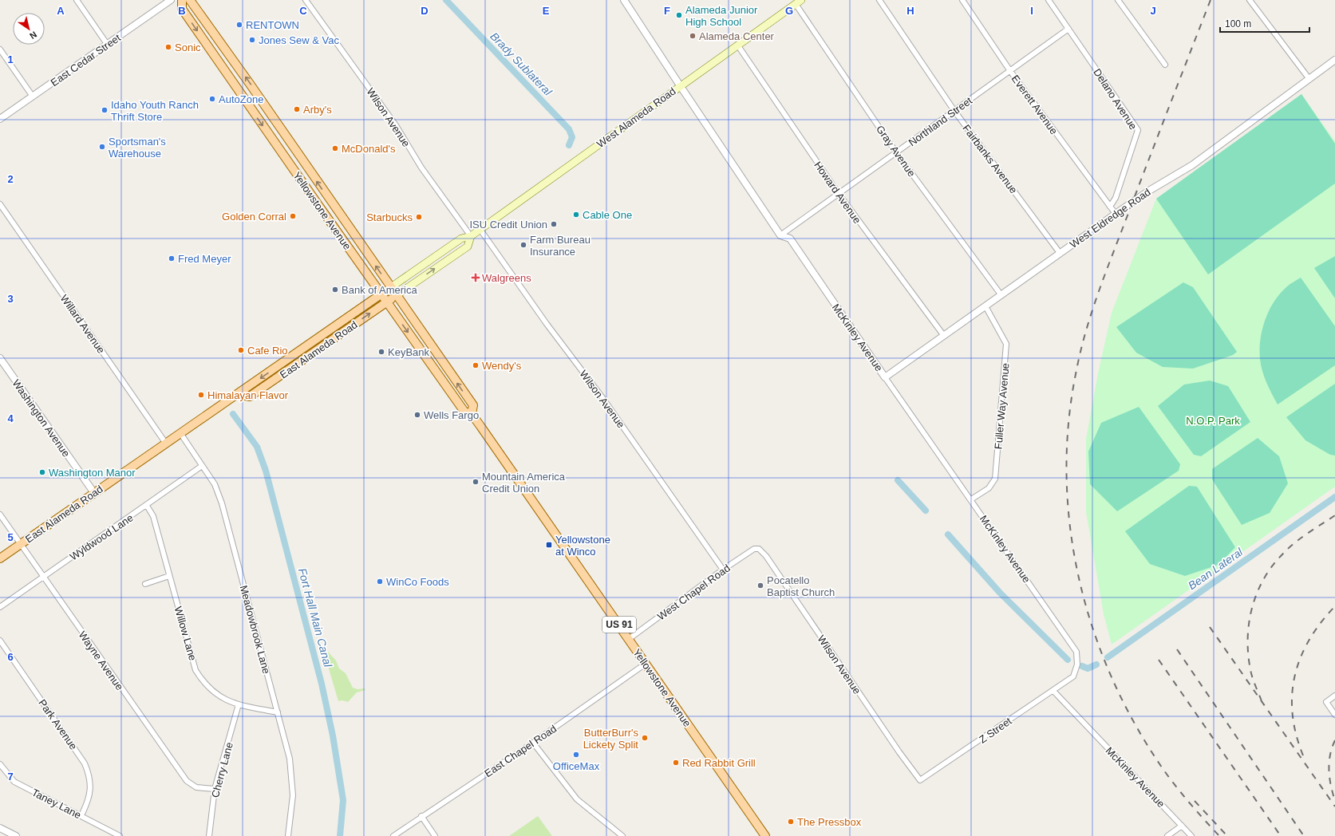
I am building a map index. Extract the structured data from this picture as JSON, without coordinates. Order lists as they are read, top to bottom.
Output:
{
  "streets": {
    "main road": [
      "West Alameda Road",
      "Yellowstone Avenue",
      "East Alameda Road",
      "US 91"
    ],
    "street": [
      "East Cedar Street",
      "Delano Avenue",
      "Everett Avenue",
      "Wilson Avenue",
      "Northland Street",
      "Gray Avenue",
      "Fairbanks Avenue",
      "Howard Avenue",
      "West Eldredge Road",
      "Willard Avenue",
      "McKinley Avenue",
      "Fuller Way Avenue",
      "Washington Avenue",
      "Wyldwood Lane",
      "West Chapel Road",
      "Meadowbrook Lane",
      "Willow Lane",
      "Wayne Avenue",
      "Park Avenue",
      "Z Street",
      "East Chapel Road",
      "Cherry Lane",
      "Taney Lane"
    ]
  },
  "crossings": [
    ["Delano Avenue", "Everett Avenue"],
    ["Delano Avenue", "Northland Street"],
    ["Everett Avenue", "Northland Street"],
    ["Everett Avenue", "West Eldredge Road"],
    ["Wilson Avenue", "West Alameda Road"],
    ["Wilson Avenue", "West Chapel Road"],
    ["Wilson Avenue", "Z Street"],
    ["West Alameda Road", "Gray Avenue"],
    ["West Alameda Road", "Howard Avenue"],
    ["West Alameda Road", "Yellowstone Avenue"],
    ["West Alameda Road", "McKinley Avenue"],
    ["West Alameda Road", "East Alameda Road"],
    ["Northland Street", "Gray Avenue"],
    ["Northland Street", "Fairbanks Avenue"],
    ["Northland Street", "Howard Avenue"],
    ["Northland Street", "McKinley Avenue"],
    ["Gray Avenue", "West Eldredge Road"],
    ["Fairbanks Avenue", "West Eldredge Road"],
    ["Howard Avenue", "West Eldredge Road"],
    ["Yellowstone Avenue", "East Alameda Road"],
    ["Yellowstone Avenue", "West Chapel Road"],
    ["Yellowstone Avenue", "East Chapel Road"],
    ["West Eldredge Road", "McKinley Avenue"],
    ["West Eldredge Road", "Fuller Way Avenue"],
    ["Willard Avenue", "East Alameda Road"],
    ["McKinley Avenue", "Fuller Way Avenue"],
    ["McKinley Avenue", "Z Street"],
    ["East Alameda Road", "Washington Avenue"],
    ["East Alameda Road", "Meadowbrook Lane"],
    ["East Alameda Road", "Wayne Avenue"],
    ["Wyldwood Lane", "Meadowbrook Lane"],
    ["Wyldwood Lane", "Willow Lane"],
    ["Wyldwood Lane", "Wayne Avenue"],
    ["Meadowbrook Lane", "Willow Lane"],
    ["Willow Lane", "Cherry Lane"],
    ["Wayne Avenue", "Cherry Lane"],
    ["Park Avenue", "Taney Lane"]
  ],
  "water": ["Brady Sublateral", "Bean Lateral", "Fort Hall Main Canal"],
  "parks": ["N.O.P. Park"],
  "places": {
    "other": [
      "Alameda Junior High School",
      "RENTOWN",
      "Alameda Center",
      "Jones Sew & Vac",
      "Sonic",
      "AutoZone",
      "Arby's",
      "Idaho Youth Ranch Thrift Store",
      "Sportsman's Warehouse",
      "McDonald's",
      "Cable One",
      "Golden Corral",
      "Starbucks",
      "ISU Credit Union",
      "Farm Bureau Insurance",
      "Fred Meyer",
      "Bank of America",
      "Cafe Rio",
      "KeyBank",
      "Wendy's",
      "Himalayan Flavor",
      "Wells Fargo",
      "Washington Manor",
      "Mountain America Credit Union",
      "WinCo Foods",
      "Pocatello Baptist Church",
      "ButterBurr's Lickety Split",
      "OfficeMax",
      "Red Rabbit Grill",
      "The Pressbox"
    ],
    "health": ["Walgreens"],
    "transit": ["Yellowstone at Winco"]
  },
  "scale_bar": "100 m",
  "north": "bottom right",
  "grid": {
    "columns": [
      "A",
      "B",
      "C",
      "D",
      "E",
      "F",
      "G",
      "H",
      "I",
      "J"
    ],
    "rows": [
      "1",
      "2",
      "3",
      "4",
      "5",
      "6",
      "7"
    ]
  }
}
